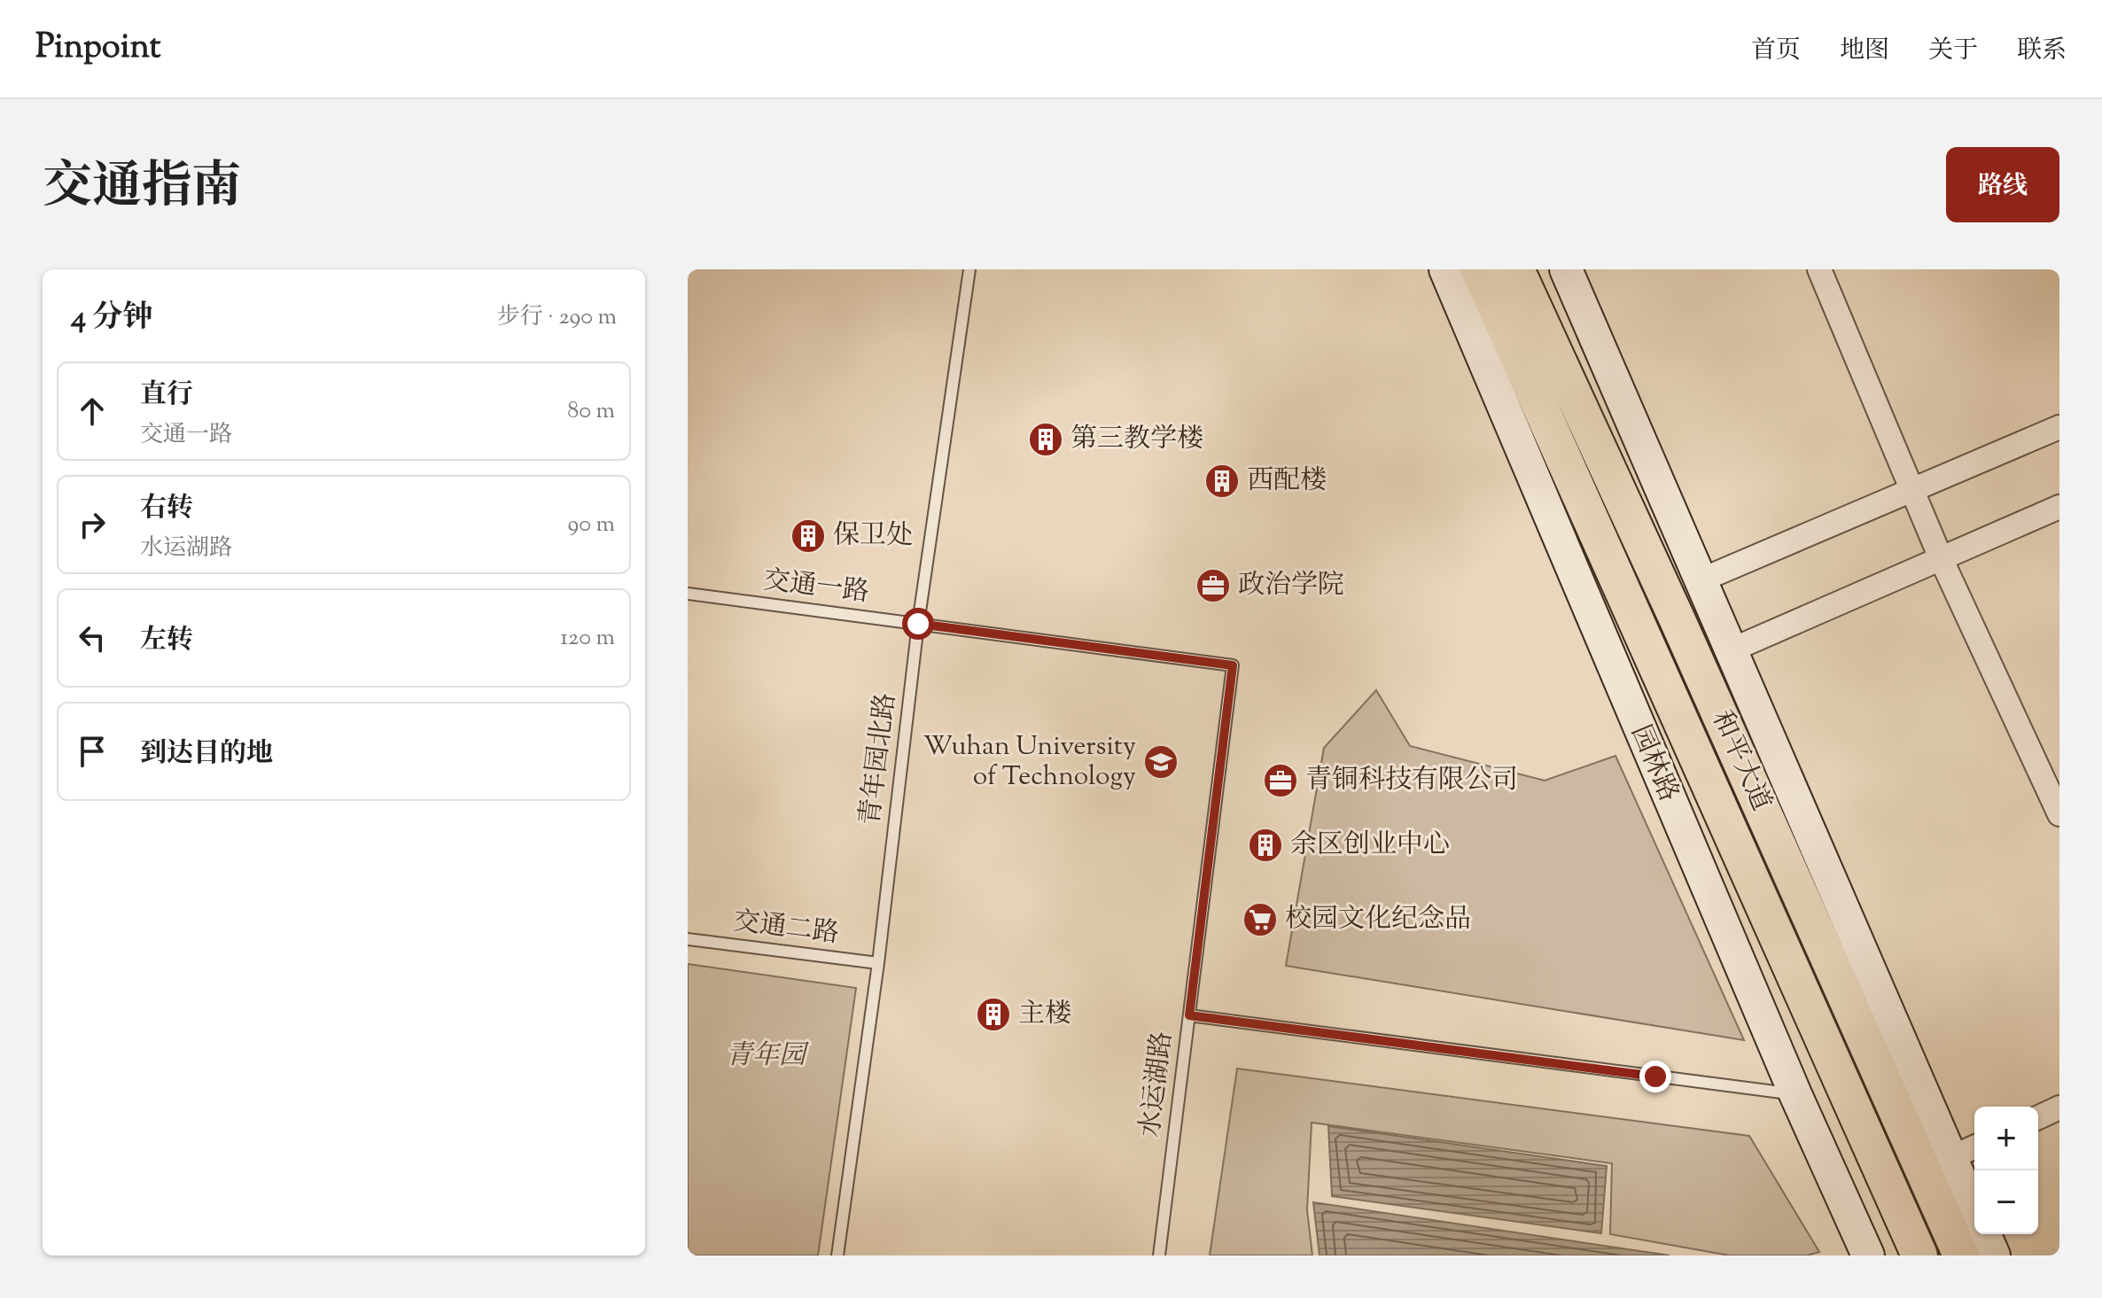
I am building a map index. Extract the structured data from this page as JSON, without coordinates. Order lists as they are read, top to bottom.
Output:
{
  "streets": {
    "main road": ["和平大道", "园林路"],
    "lane": [
      "交通一路",
      "青年园北路",
      "交通二路",
      "水运湖路"
    ]
  },
  "crossings": [
    ["交通一路", "青年园北路"],
    ["交通一路", "水运湖路"],
    ["青年园北路", "交通二路"]
  ],
  "parks": ["青年园"],
  "places": {
    "building": [
      "第三教学楼",
      "西配楼",
      "保卫处",
      "余区创业中心",
      "主楼"
    ],
    "office": ["政治学院", "青铜科技有限公司"],
    "school or university": ["Wuhan University of Technology"],
    "supermarket": ["校园文化纪念品"]
  },
  "page": {
    "header": "Pinpoint",
    "nav": [
      "首页",
      "地图",
      "关于",
      "联系"
    ],
    "title": "交通指南",
    "buttons": "路线",
    "heading": ["4 分钟", "步行 · 290 m"],
    "list": [
      ["直行", "交通一路", "80 m"],
      ["右转", "水运湖路", "90 m"],
      ["左转", "120 m"],
      "到达目的地"
    ],
    "map_buttons": ["+", "−"]
  }
}
